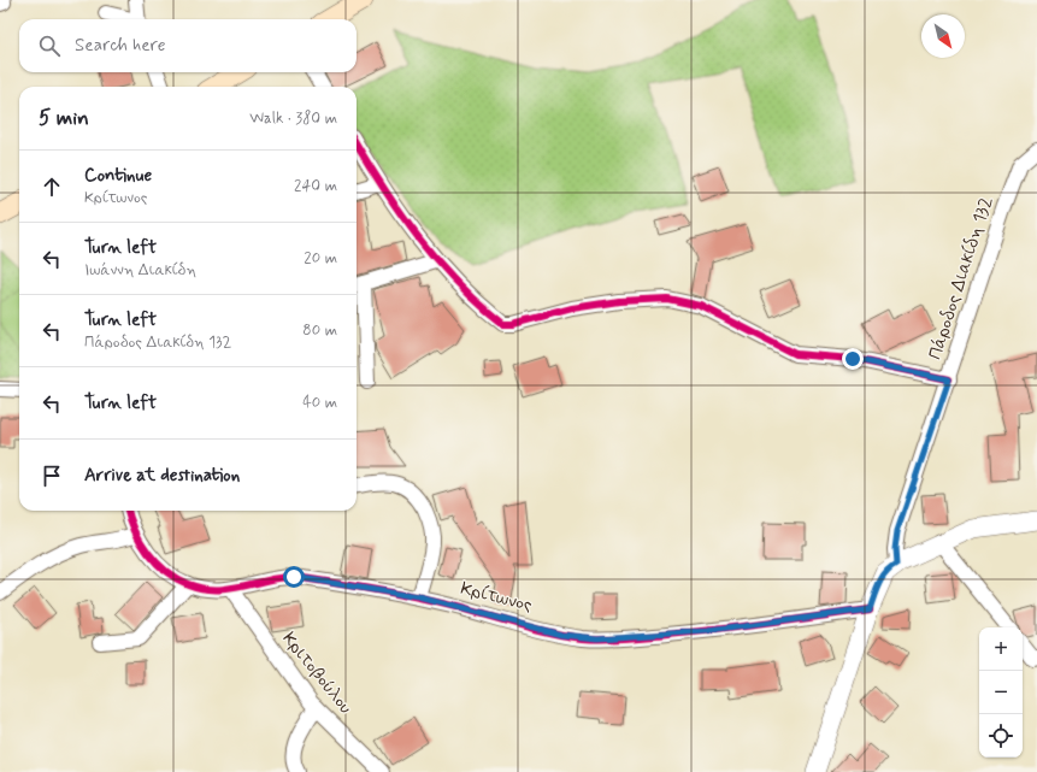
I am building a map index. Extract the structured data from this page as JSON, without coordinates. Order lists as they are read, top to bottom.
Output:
{
  "streets": {
    "street": ["Πάροδος Διακίδη 132", "Κρίτωνος", "Κριτοβούλου"]
  },
  "crossings": [
    ["Κρίτωνος", "Κριτοβούλου"]
  ],
  "north": "bottom right",
  "page": {
    "search": "Search here",
    "heading": ["5 min", "Walk · 380 m"],
    "list": [
      ["Continue", "Κρίτωνος", "240 m"],
      ["Turn left", "Ιωάννη Διακίδη", "20 m"],
      ["Turn left", "Πάροδος Διακίδη 132", "80 m"],
      ["Turn left", "40 m"],
      "Arrive at destination"
    ],
    "map_buttons": ["+", "−"]
  }
}
